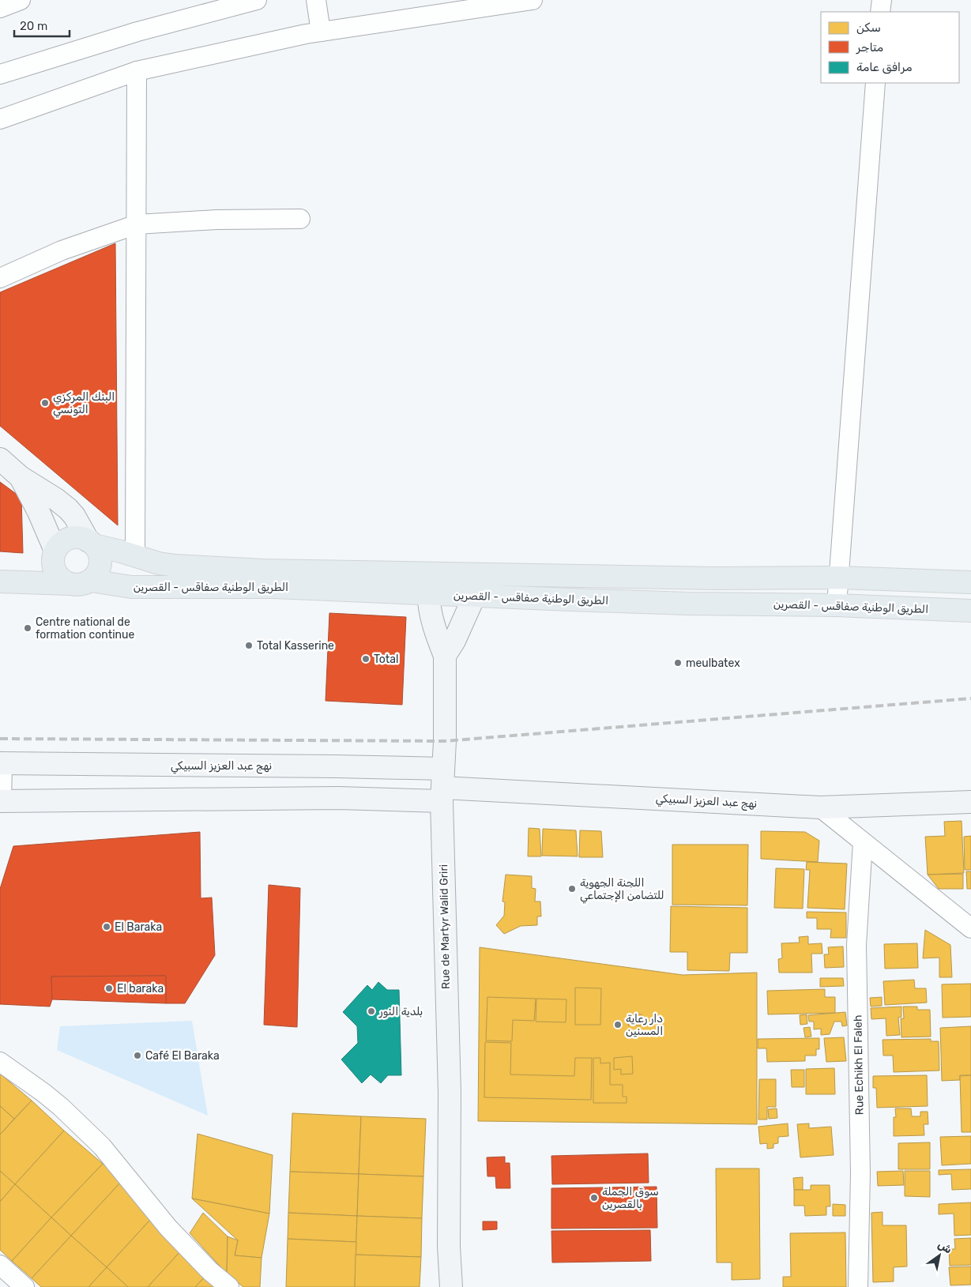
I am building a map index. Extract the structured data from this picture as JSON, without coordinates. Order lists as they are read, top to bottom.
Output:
{
  "streets": {
    "main road": ["الطريق الوطنية صفاقس - القصرين"],
    "street": ["نهج عبد العزيز السبيكي", "Rue de Martyr Walid Griri", "Rue Echikh El Faleh"]
  },
  "crossings": [
    ["نهج عبد العزيز السبيكي", "Rue de Martyr Walid Griri"]
  ],
  "places": [
    "البنك المركزي التونسي",
    "Centre national de formation continue",
    "Total Kasserine",
    "Total",
    "meulbatex",
    "اللجنة الجهوية للتضامن الإجتماعي",
    "El Baraka",
    "El baraka",
    "بلدية النور",
    "دار رعاية المسنين",
    "Café El Baraka",
    "سوق الجملة بالقصرين"
  ],
  "legend": ["سكن", "متاجر", "مرافق عامة"],
  "scale_bar": "20 m",
  "north": "top right"
}
